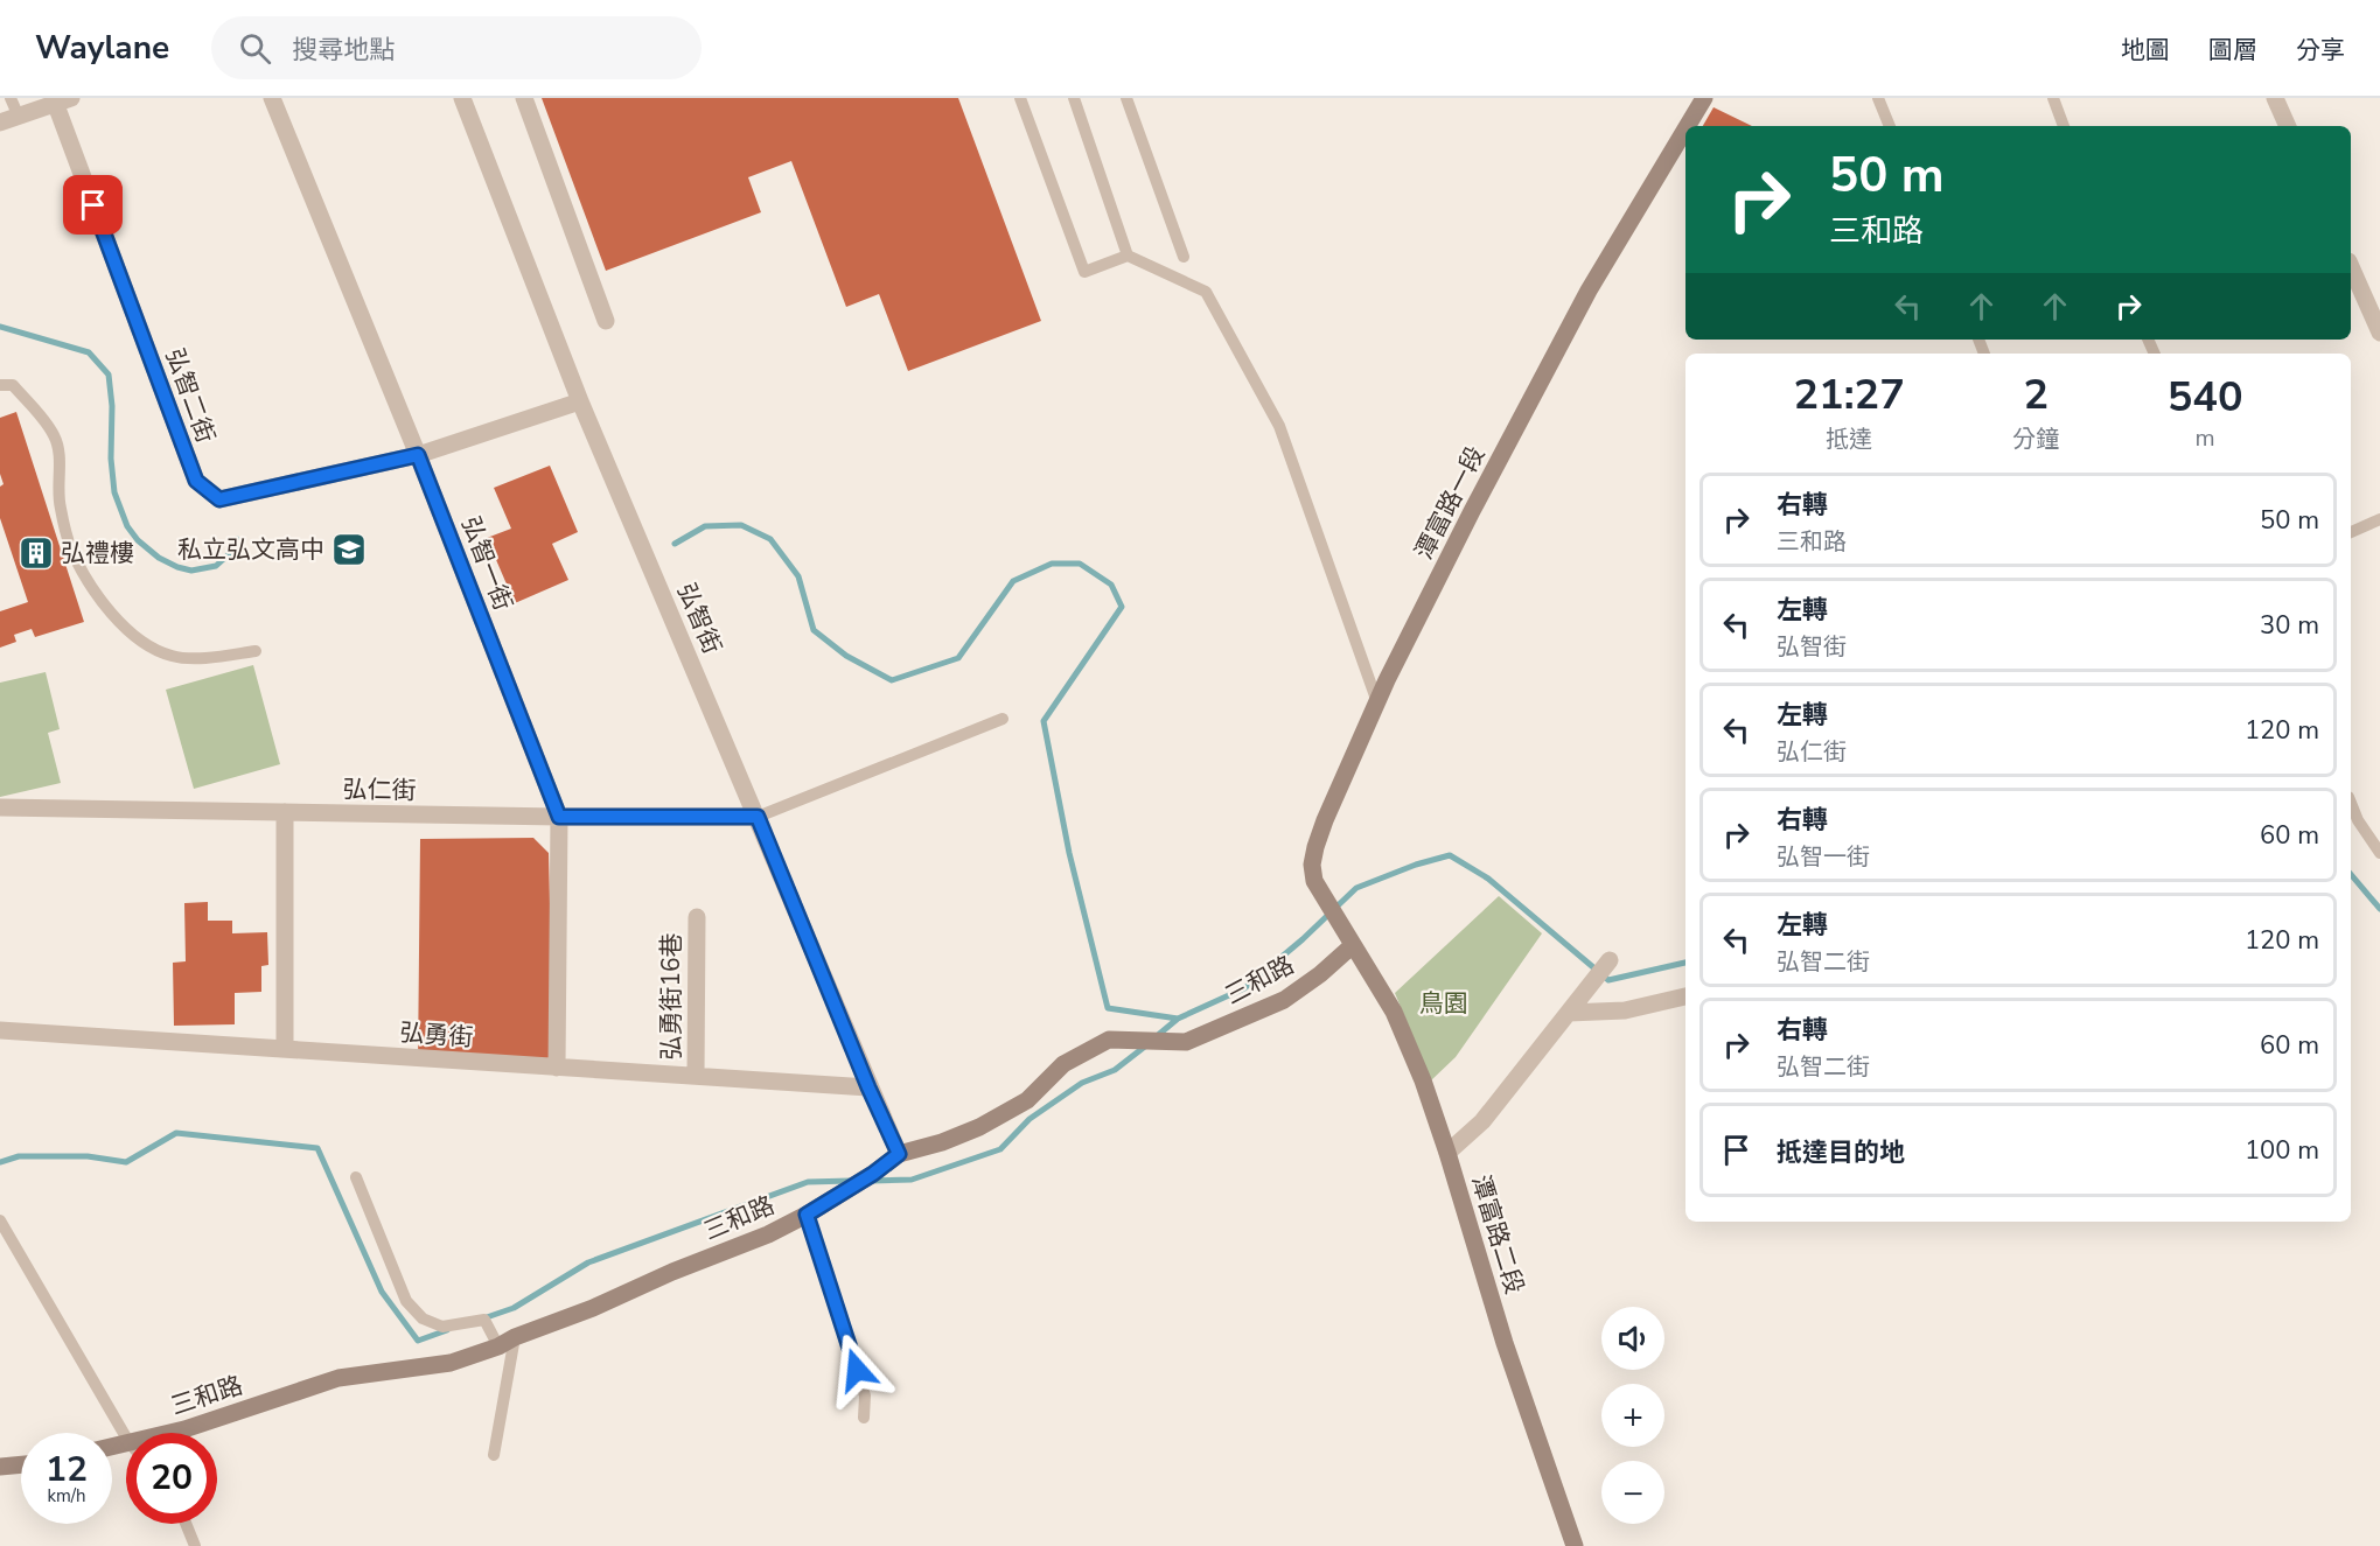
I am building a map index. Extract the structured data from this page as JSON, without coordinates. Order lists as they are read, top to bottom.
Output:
{
  "streets": {
    "street": [
      "弘智二街",
      "潭富路一段",
      "弘智一街",
      "弘智街",
      "弘仁街",
      "三和路",
      "弘勇街16巷",
      "弘勇街",
      "潭富路二段"
    ]
  },
  "crossings": [
    ["弘智二街", "弘智一街"],
    ["弘智二街", "弘智街"],
    ["潭富路一段", "三和路"],
    ["潭富路一段", "潭富路二段"],
    ["弘智一街", "弘仁街"],
    ["弘智一街", "弘勇街"],
    ["弘智街", "弘仁街"],
    ["弘智街", "三和路"],
    ["弘智街", "弘勇街"],
    ["三和路", "潭富路二段"],
    ["弘勇街16巷", "弘勇街"]
  ],
  "parks": ["鳥園"],
  "places": {
    "school or university": ["私立弘文高中"],
    "building": ["弘禮樓"]
  },
  "page": {
    "header": "Waylane",
    "search": "搜尋地點",
    "nav": ["地圖", "圖層", "分享"],
    "turn": ["50 m", "三和路"],
    "eta": [
      "21:27",
      "抵達",
      "2",
      "分鐘",
      "540",
      "m"
    ],
    "list": [
      {
        "name": "右轉",
        "note": "三和路",
        "value": "50 m"
      },
      {
        "name": "左轉",
        "note": "弘智街",
        "value": "30 m"
      },
      {
        "name": "左轉",
        "note": "弘仁街",
        "value": "120 m"
      },
      {
        "name": "右轉",
        "note": "弘智一街",
        "value": "60 m"
      },
      {
        "name": "左轉",
        "note": "弘智二街",
        "value": "120 m"
      },
      {
        "name": "右轉",
        "note": "弘智二街",
        "value": "60 m"
      },
      {
        "name": "抵達目的地",
        "value": "100 m"
      }
    ],
    "map_buttons": ["+", "−"],
    "speed": "12 km/h",
    "limit": "20"
  }
}
